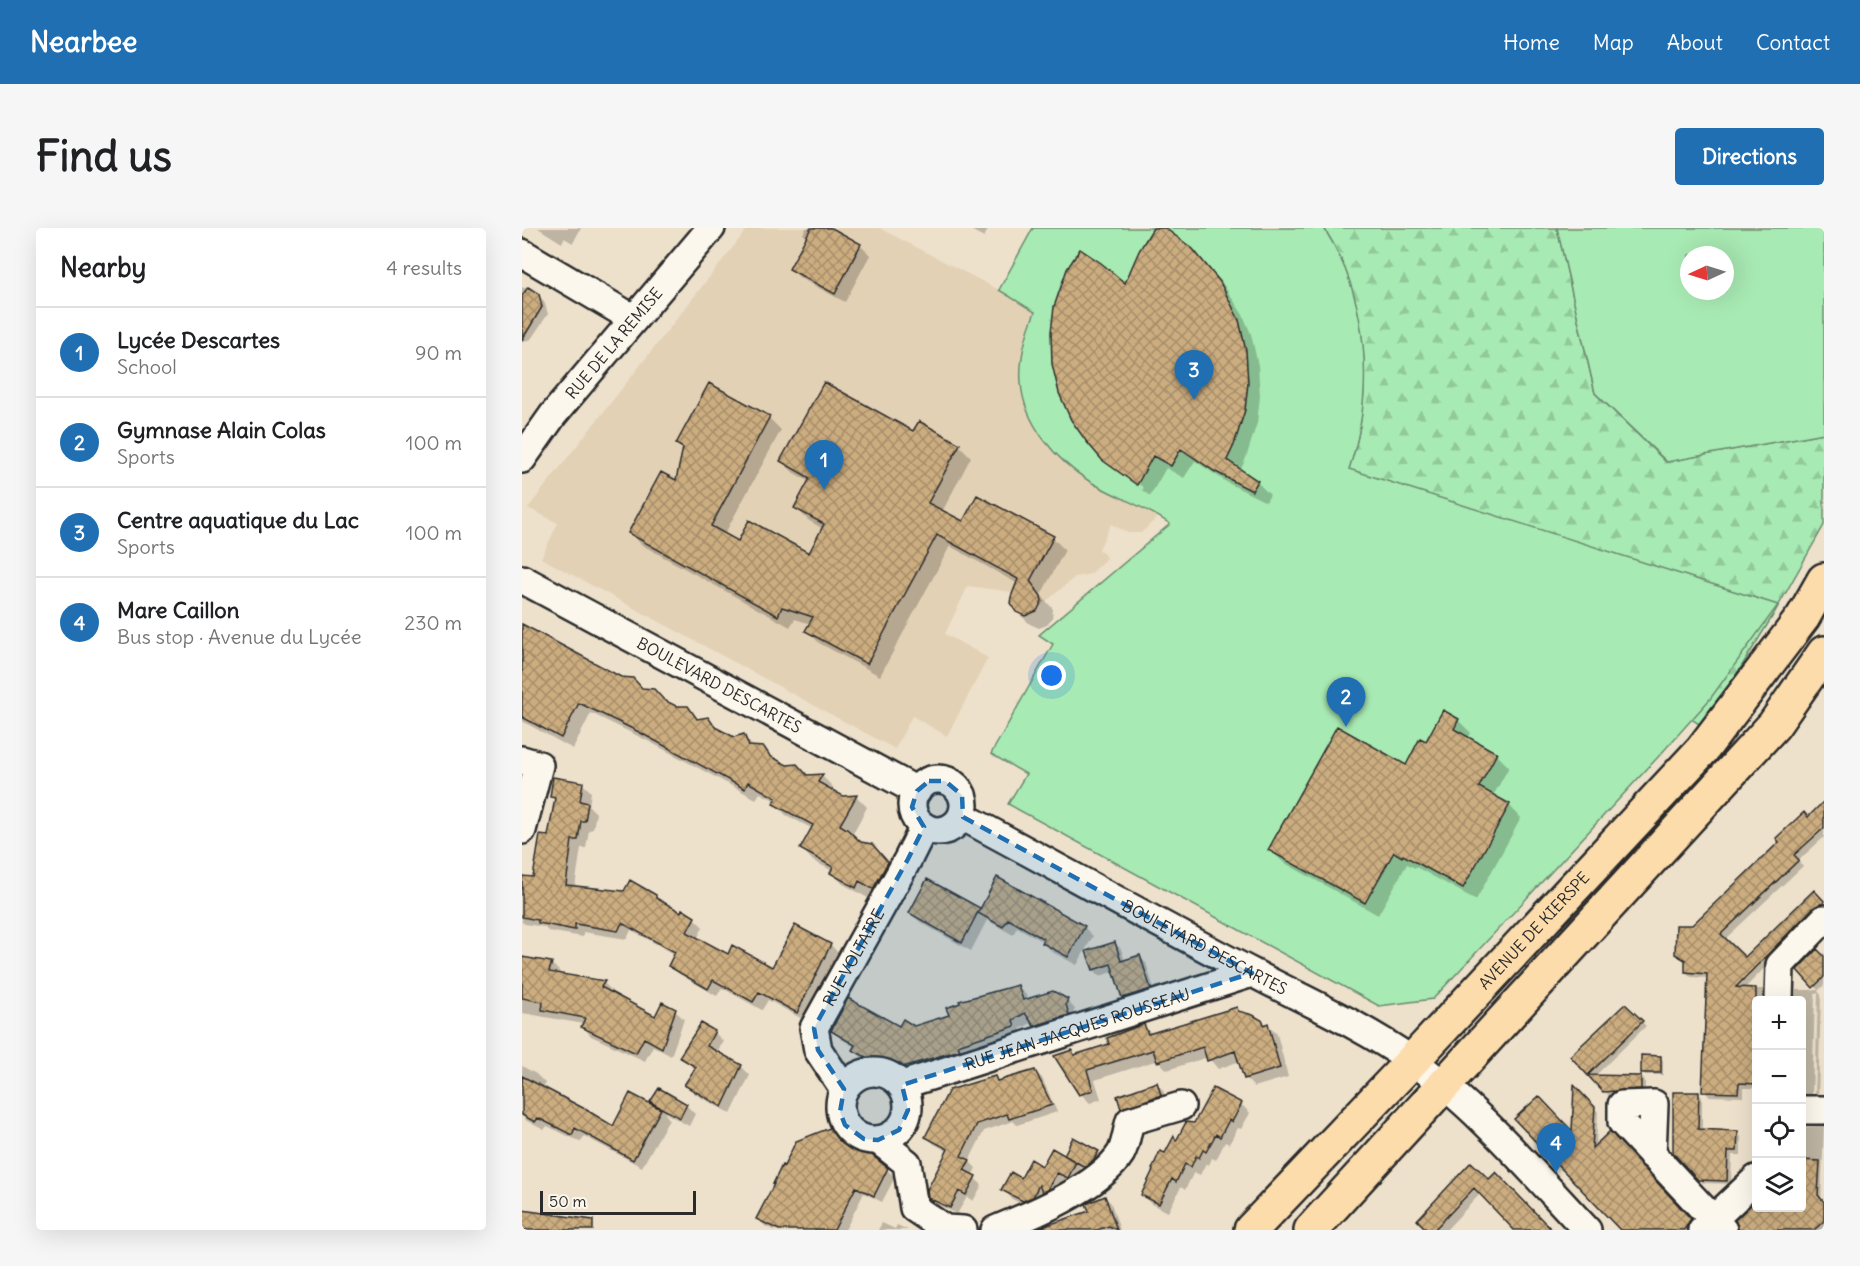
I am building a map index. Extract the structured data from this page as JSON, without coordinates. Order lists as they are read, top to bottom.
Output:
{
  "streets": {
    "main road": ["AVENUE DE KIERSPE"],
    "street": [
      "RUE DE LA REMISE",
      "BOULEVARD DESCARTES",
      "RUE VOLTAIRE",
      "RUE JEAN-JACQUES ROUSSEAU"
    ]
  },
  "crossings": [
    ["BOULEVARD DESCARTES", "AVENUE DE KIERSPE"],
    ["BOULEVARD DESCARTES", "RUE VOLTAIRE"],
    ["BOULEVARD DESCARTES", "RUE JEAN-JACQUES ROUSSEAU"],
    ["RUE VOLTAIRE", "RUE JEAN-JACQUES ROUSSEAU"]
  ],
  "scale_bar": "50 m",
  "north": "left",
  "page": {
    "header": "Nearbee",
    "nav": [
      "Home",
      "Map",
      "About",
      "Contact"
    ],
    "buttons": "Directions",
    "title": "Find us",
    "heading": ["Nearby", "4 results"],
    "list": [
      {
        "mark": "1",
        "name": "Lycée Descartes",
        "note": "School",
        "value": "90 m"
      },
      {
        "mark": "2",
        "name": "Gymnase Alain Colas",
        "note": "Sports",
        "value": "100 m"
      },
      {
        "mark": "3",
        "name": "Centre aquatique du Lac",
        "note": "Sports",
        "value": "100 m"
      },
      {
        "mark": "4",
        "name": "Mare Caillon",
        "note": "Bus stop · Avenue du Lycée",
        "value": "230 m"
      }
    ],
    "pins": [
      "3",
      "1",
      "2",
      "4"
    ],
    "map_buttons": ["+", "−"],
    "scale": "50 m"
  }
}
